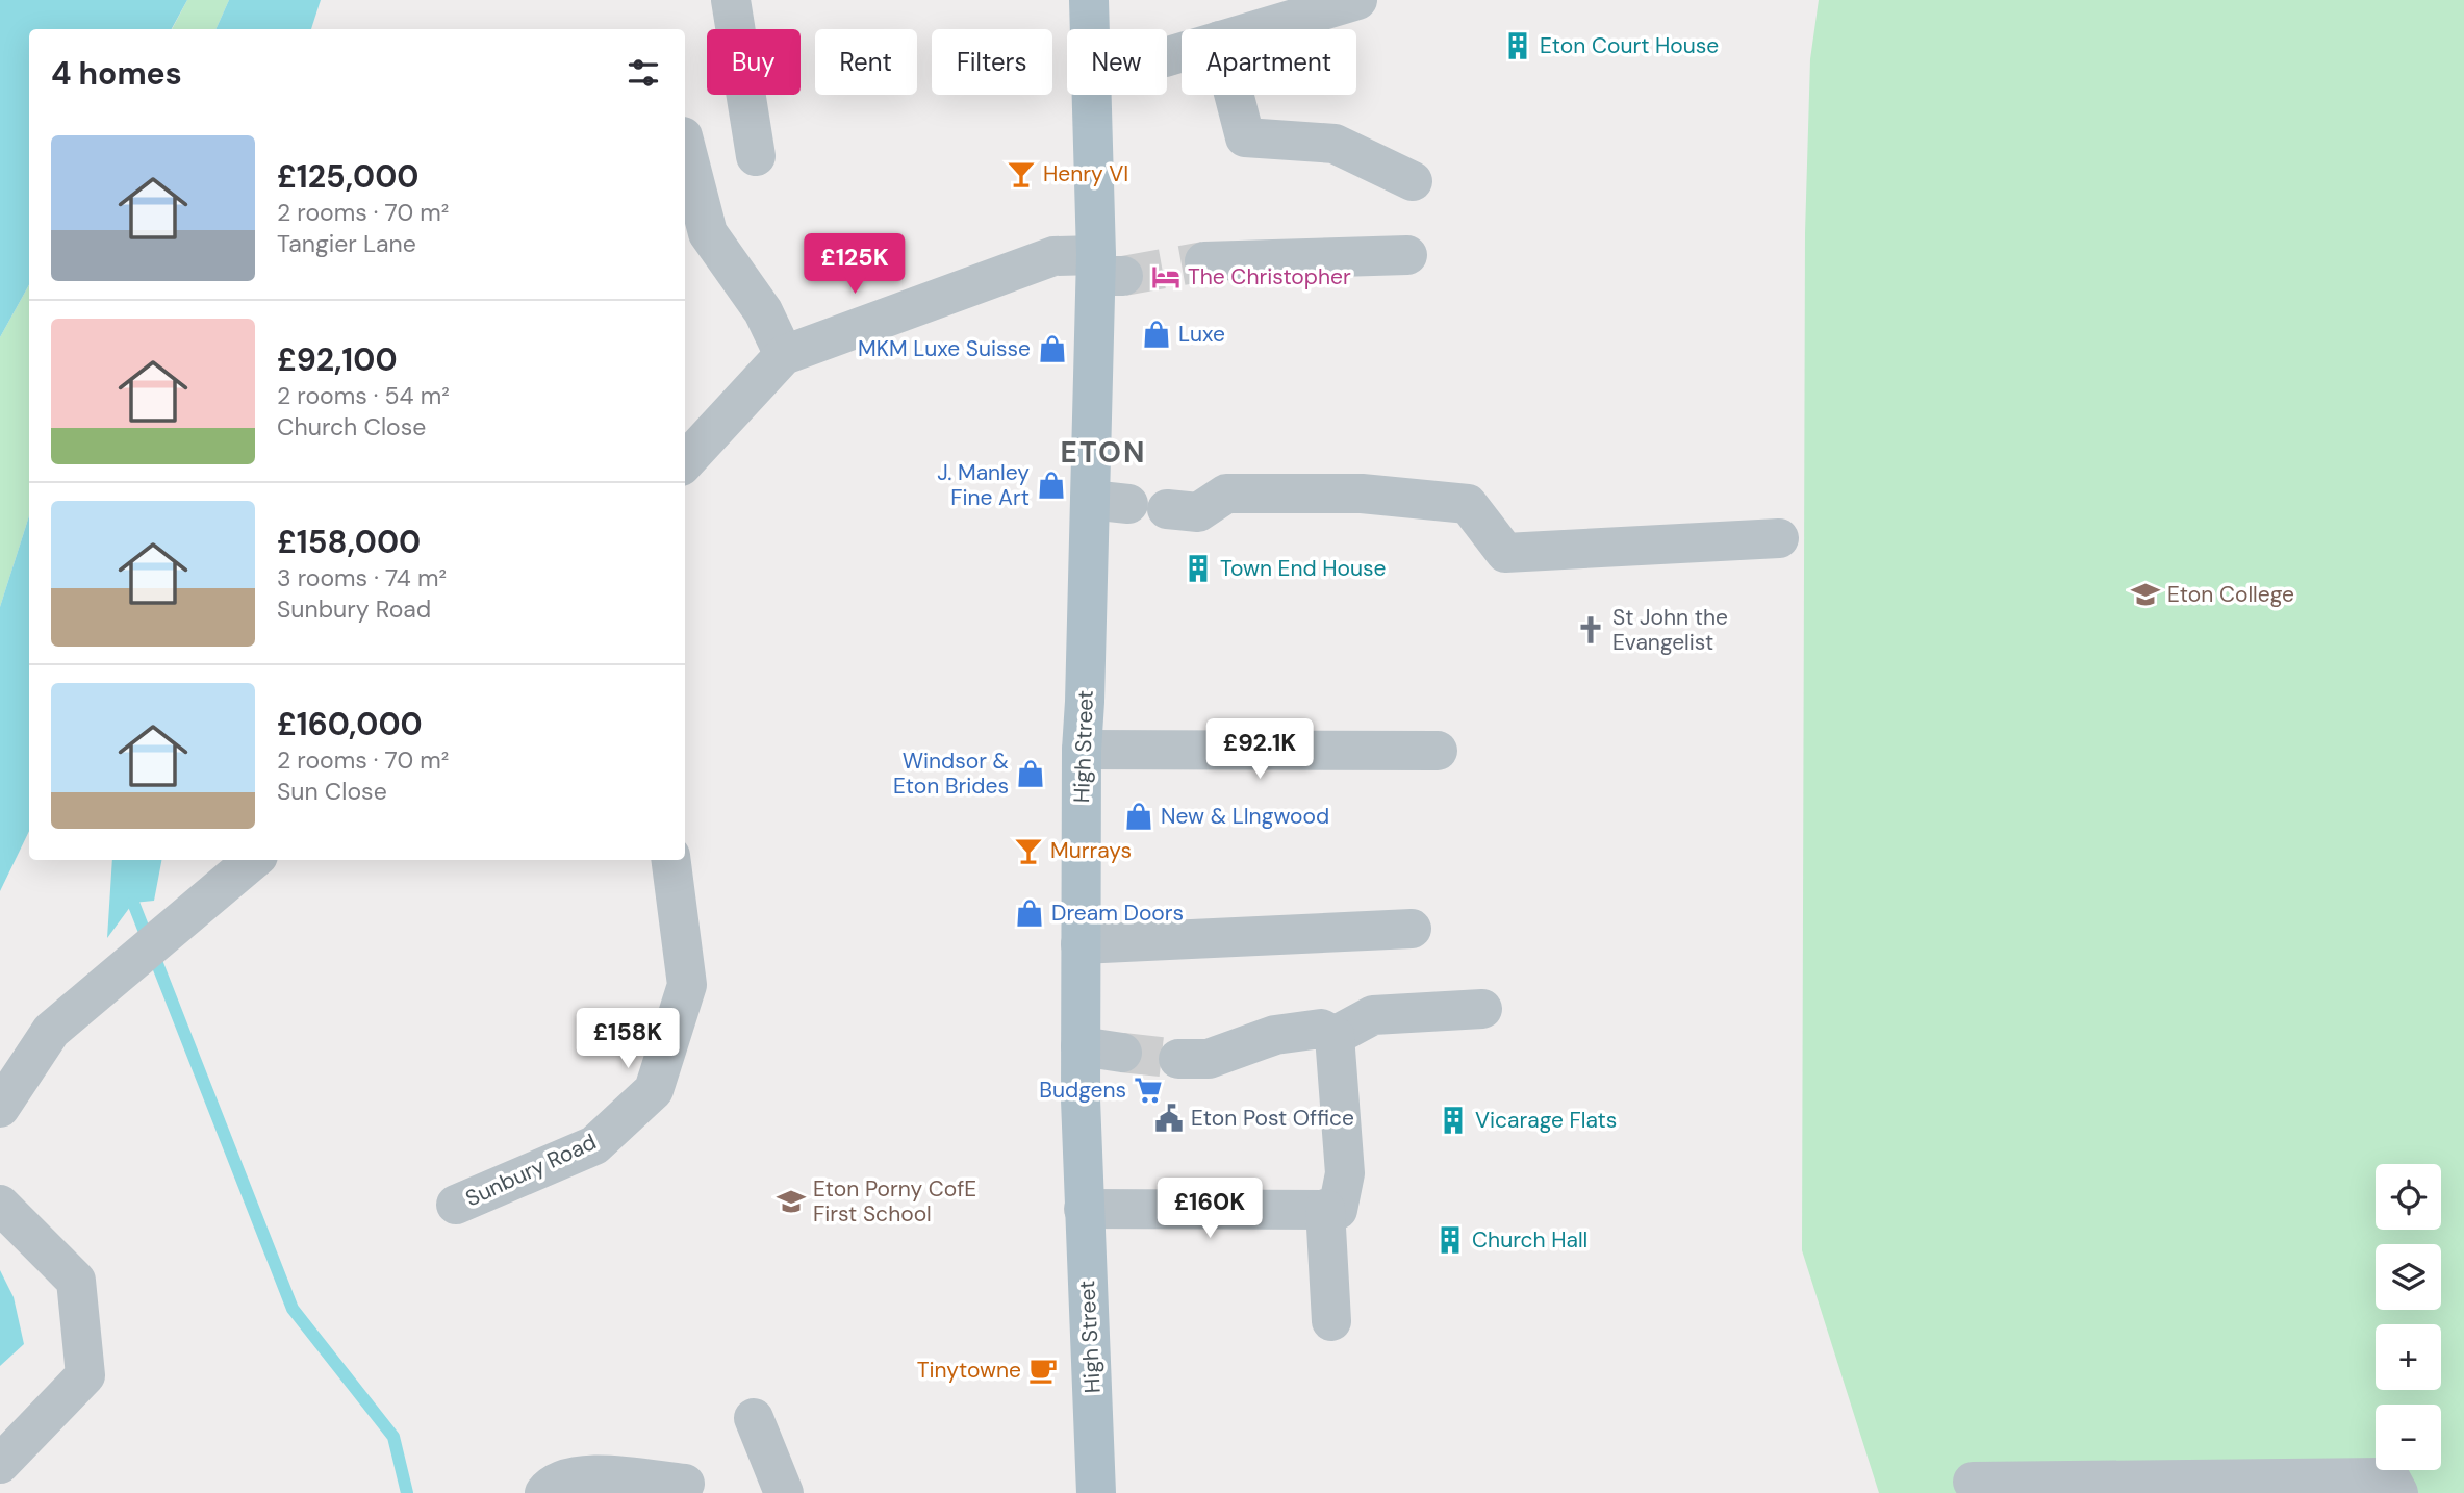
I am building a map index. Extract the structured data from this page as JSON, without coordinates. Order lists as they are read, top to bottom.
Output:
{
  "streets": {
    "main road": ["High Street"],
    "street": ["Sunbury Road"]
  },
  "districts": ["ETON"],
  "places": {
    "building": [
      "Eton Court House",
      "Town End House",
      "Vicarage Flats",
      "Church Hall"
    ],
    "bar": ["Henry VI", "Murrays"],
    "hotel": ["The Christopher"],
    "shop": [
      "Luxe",
      "MKM Luxe Suisse",
      "J. Manley Fine Art",
      "Windsor & Eton Brides",
      "New & LIngwood",
      "Dream Doors"
    ],
    "school or university": ["Eton College", "Eton Porny CofE First School"],
    "church": ["St John the Evangelist"],
    "supermarket": ["Budgens"],
    "public building": ["Eton Post Office"],
    "cafe": ["Tinytowne"]
  },
  "page": {
    "chip": [
      "Buy",
      "Rent",
      "Filters",
      "New",
      "Apartment"
    ],
    "heading": "4 homes",
    "list": [
      {
        "name": "£125,000",
        "note": "2 rooms · 70 m² · Tangier Lane"
      },
      {
        "name": "£92,100",
        "note": "2 rooms · 54 m² · Church Close"
      },
      {
        "name": "£158,000",
        "note": "3 rooms · 74 m² · Sunbury Road"
      },
      {
        "name": "£160,000",
        "note": "2 rooms · 70 m² · Sun Close"
      }
    ],
    "price": [
      "£125K",
      "£92.1K",
      "£158K",
      "£160K"
    ],
    "map_buttons": ["+", "−"]
  }
}
